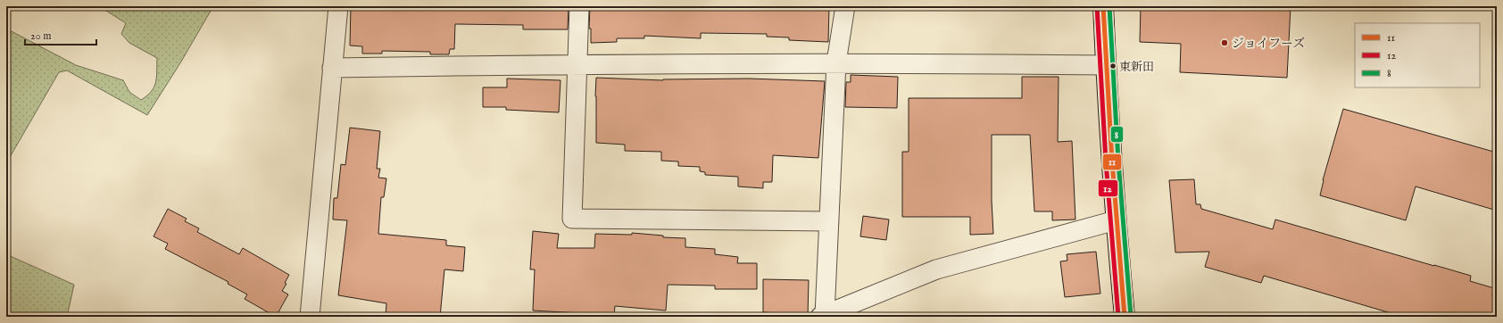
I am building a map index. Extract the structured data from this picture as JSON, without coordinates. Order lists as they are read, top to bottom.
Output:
{
  "places": ["ジョイフーズ", "東新田"],
  "lines": ["transit line 11", "transit line 12", "transit line 8"],
  "legend": ["11", "12", "8"],
  "scale_bar": "20 m"
}
